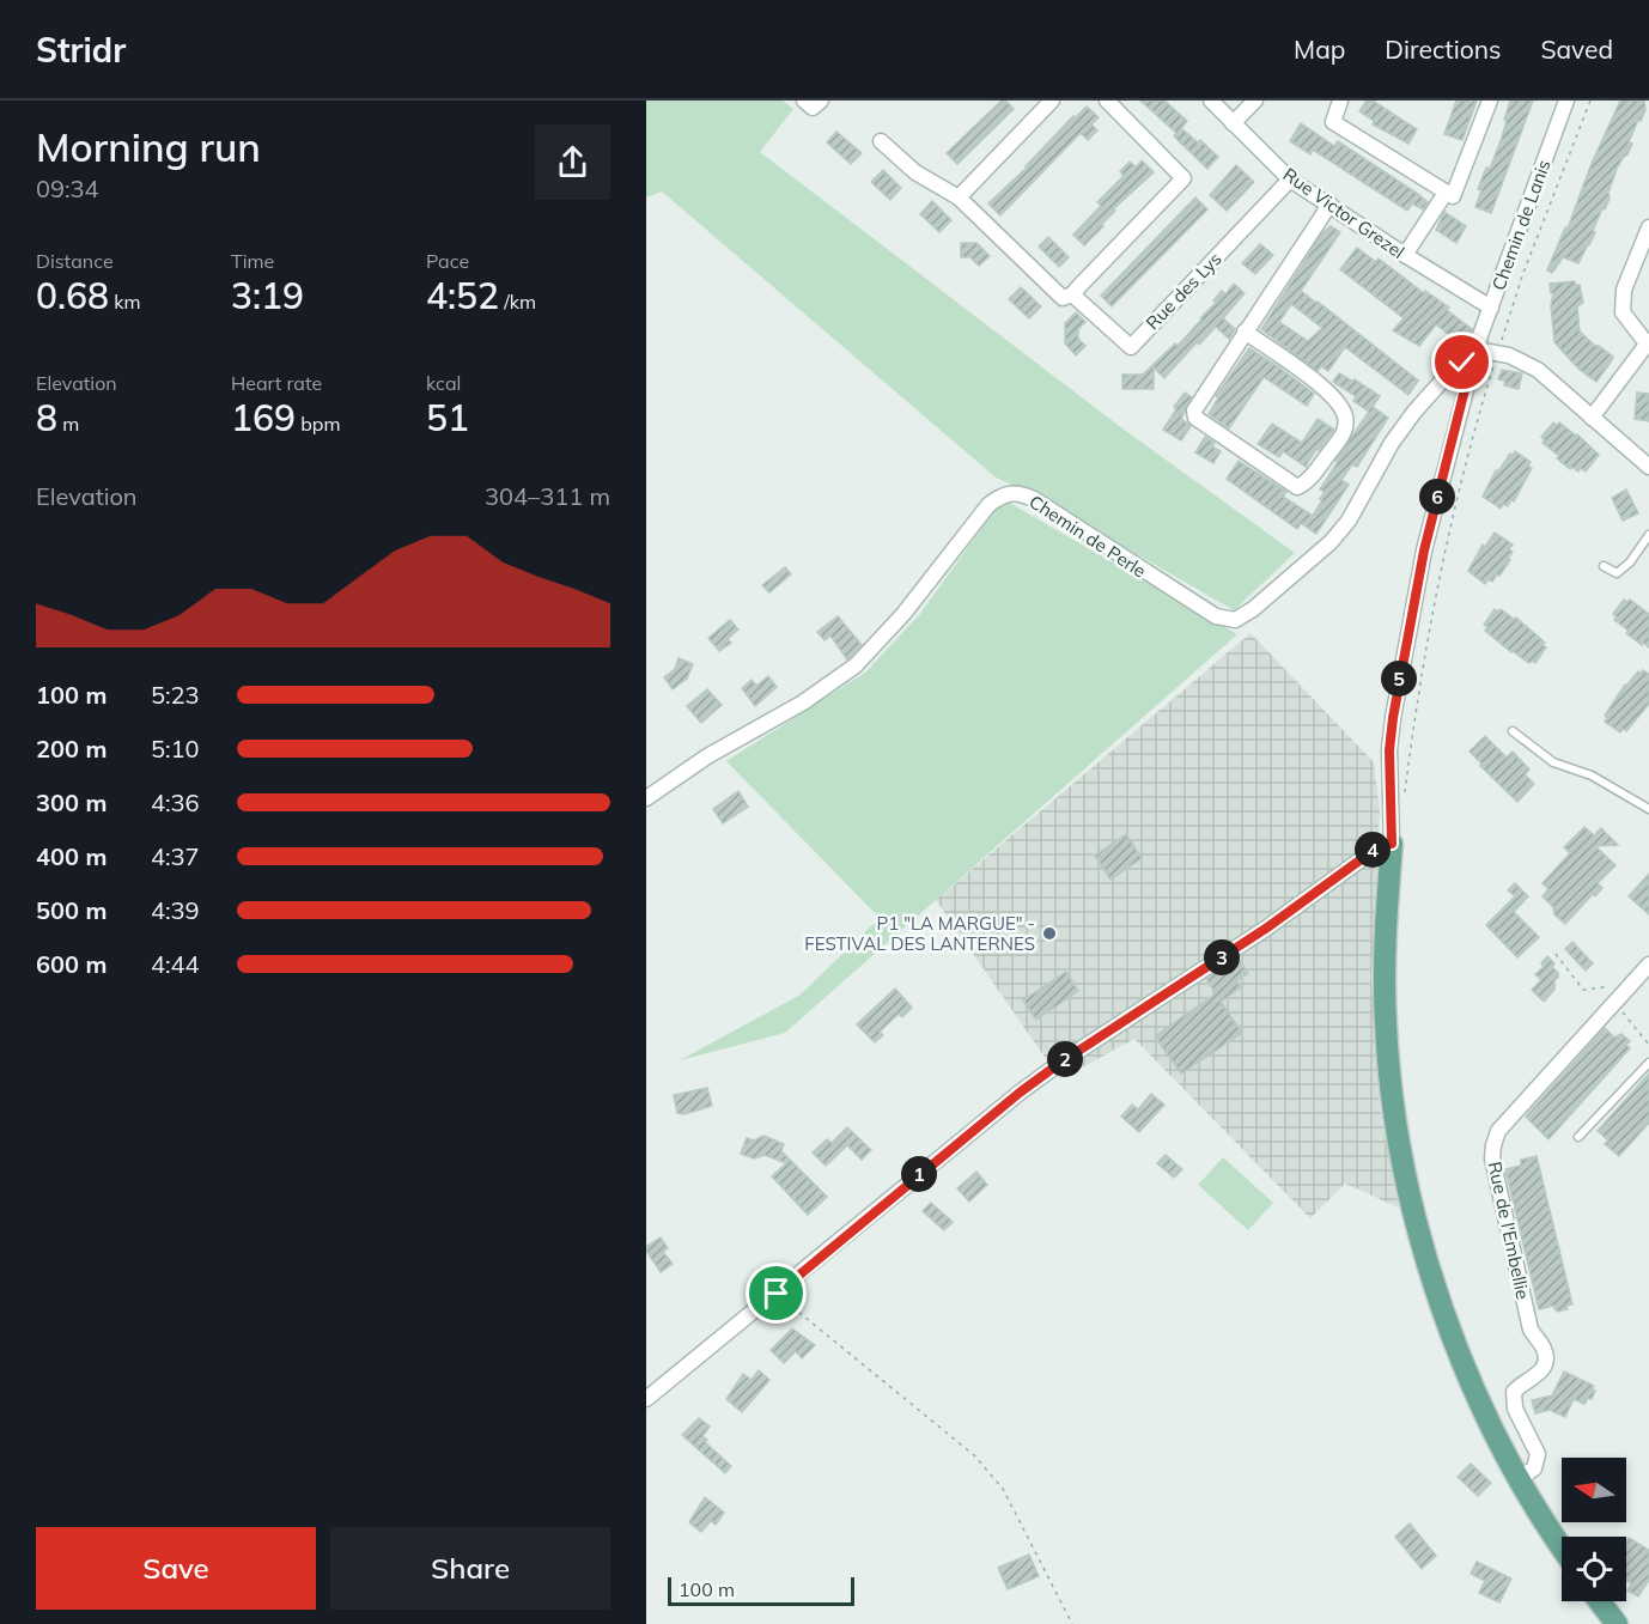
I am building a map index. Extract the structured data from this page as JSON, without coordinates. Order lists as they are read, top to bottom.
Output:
{
  "streets": {
    "street": [
      "Rue Victor Grezel",
      "Chemin de Lanis",
      "Rue des Lys",
      "Chemin de Perle",
      "Rue de l'Embellie"
    ]
  },
  "crossings": [
    ["Rue Victor Grezel", "Chemin de Lanis"],
    ["Rue Victor Grezel", "Rue des Lys"],
    ["Chemin de Lanis", "Chemin de Perle"]
  ],
  "places": ["P1 \"LA MARGUE\" - FESTIVAL DES LANTERNES"],
  "scale_bar": "100 m",
  "north": "left",
  "page": {
    "header": "Stridr",
    "nav": ["Map", "Directions", "Saved"],
    "heading": ["Morning run", "09:34"],
    "stats": [
      ["Distance", "0.68 km"],
      ["Time", "3:19"],
      ["Pace", "4:52 /km"],
      ["Elevation", "8 m"],
      ["Heart rate", "169 bpm"],
      ["kcal", "51"]
    ],
    "chart": ["Elevation", "304–311 m"],
    "pins": [
      "6",
      "5",
      "4",
      "3",
      "2",
      "1"
    ],
    "list": [
      {
        "name": "100 m",
        "note": "5:23"
      },
      {
        "name": "200 m",
        "note": "5:10"
      },
      {
        "name": "300 m",
        "note": "4:36"
      },
      {
        "name": "400 m",
        "note": "4:37"
      },
      {
        "name": "500 m",
        "note": "4:39"
      },
      {
        "name": "600 m",
        "note": "4:44"
      }
    ],
    "buttons": ["Save", "Share"],
    "scale": "100 m"
  }
}
